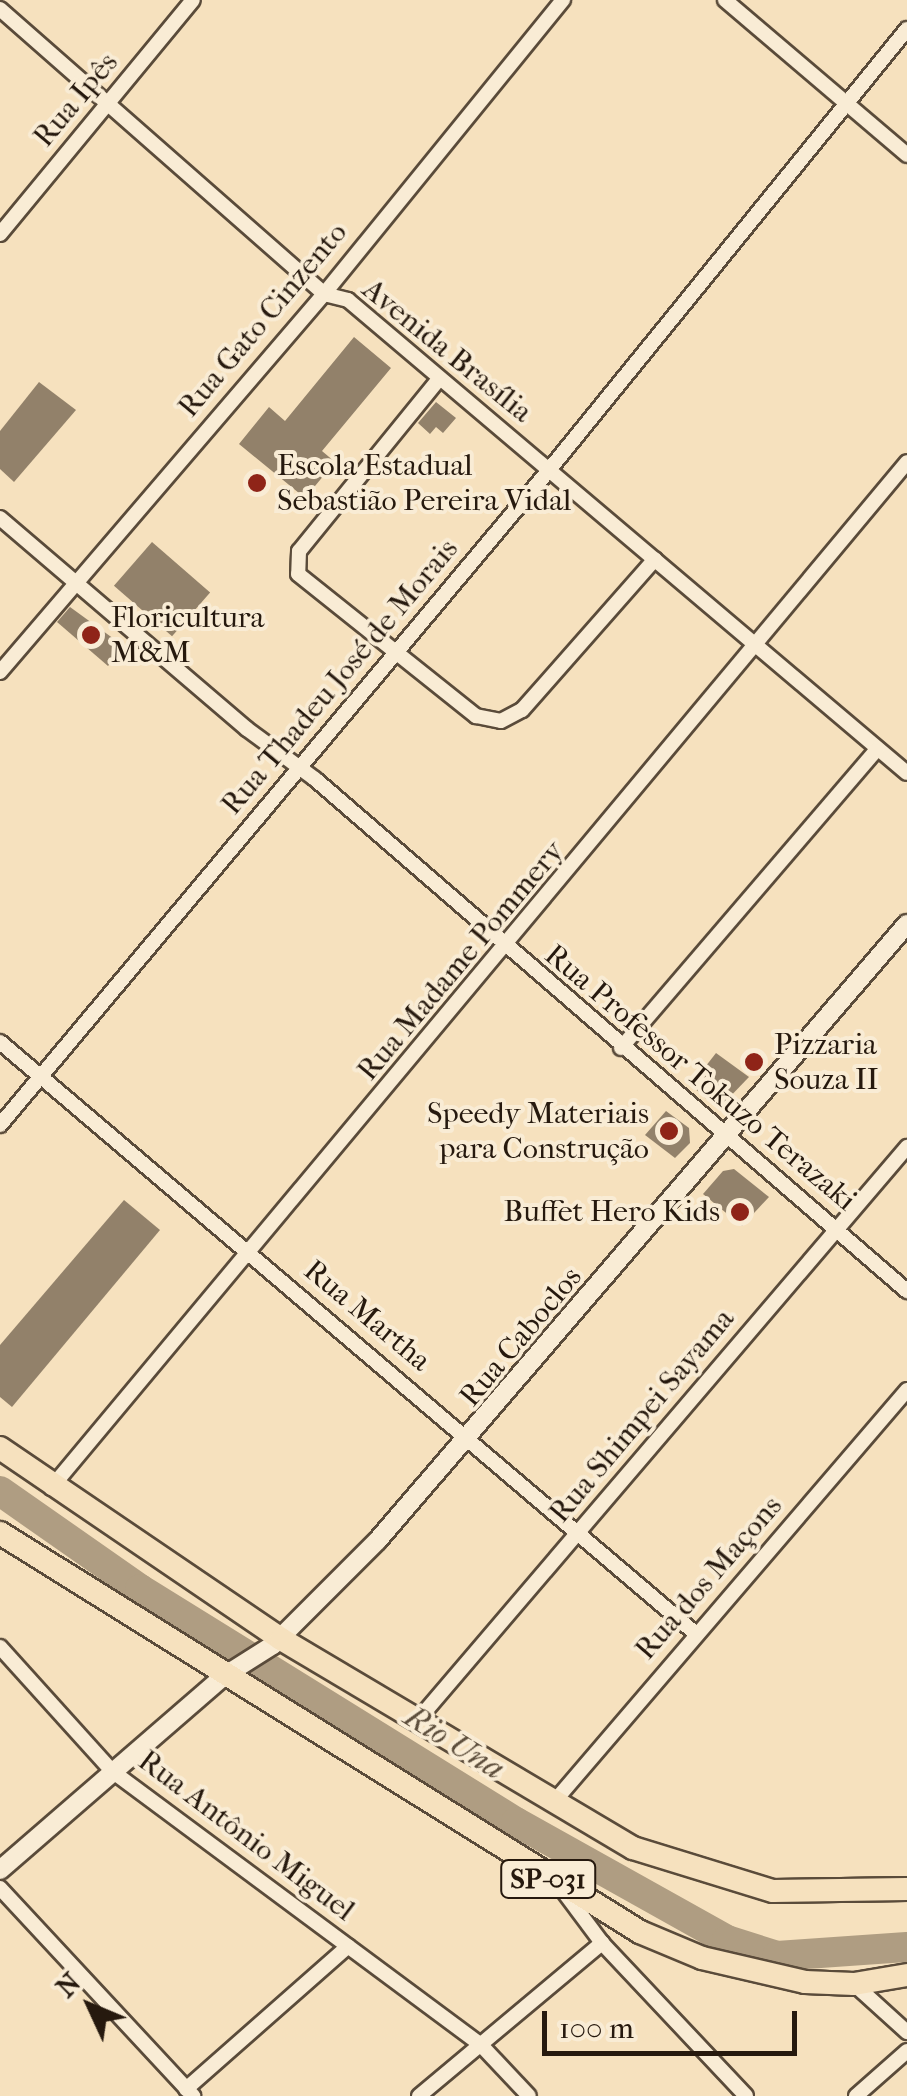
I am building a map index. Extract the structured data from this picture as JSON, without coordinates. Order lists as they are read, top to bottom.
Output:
{
  "streets": {
    "highway": ["SP-031"],
    "street": [
      "Rua Ipês",
      "Rua Gato Cinzento",
      "Avenida Brasília",
      "Rua Thadeu José de Morais",
      "Rua Madame Pommery",
      "Rua Professor Tokuzo Terazaki",
      "Rua Martha",
      "Rua Caboclos",
      "Rua Shimpei Sayama",
      "Rua dos Maçons",
      "Rua Antônio Miguel"
    ]
  },
  "crossings": [
    ["Rua Ipês", "Avenida Brasília"],
    ["Rua Gato Cinzento", "Avenida Brasília"],
    ["Rua Gato Cinzento", "Rua Professor Tokuzo Terazaki"],
    ["Avenida Brasília", "Rua Thadeu José de Morais"],
    ["Avenida Brasília", "Rua Madame Pommery"],
    ["Rua Thadeu José de Morais", "Rua Professor Tokuzo Terazaki"],
    ["Rua Thadeu José de Morais", "Rua Martha"],
    ["Rua Madame Pommery", "Rua Professor Tokuzo Terazaki"],
    ["Rua Madame Pommery", "Rua Martha"],
    ["Rua Madame Pommery", "SP-031"],
    ["Rua Professor Tokuzo Terazaki", "Rua Caboclos"],
    ["Rua Professor Tokuzo Terazaki", "Rua Shimpei Sayama"],
    ["Rua Martha", "Rua Caboclos"],
    ["Rua Martha", "Rua Shimpei Sayama"],
    ["Rua Martha", "Rua dos Maçons"],
    ["Rua Caboclos", "Rua Antônio Miguel"],
    ["Rua Caboclos", "SP-031"],
    ["Rua Shimpei Sayama", "SP-031"],
    ["Rua dos Maçons", "SP-031"]
  ],
  "water": ["Rio Una"],
  "places": [
    "Escola Estadual Sebastião Pereira Vidal",
    "Floricultura M&M",
    "Pizzaria Souza II",
    "Speedy Materiais para Construção",
    "Buffet Hero Kids"
  ],
  "scale_bar": "100 m",
  "north": "top left"
}
